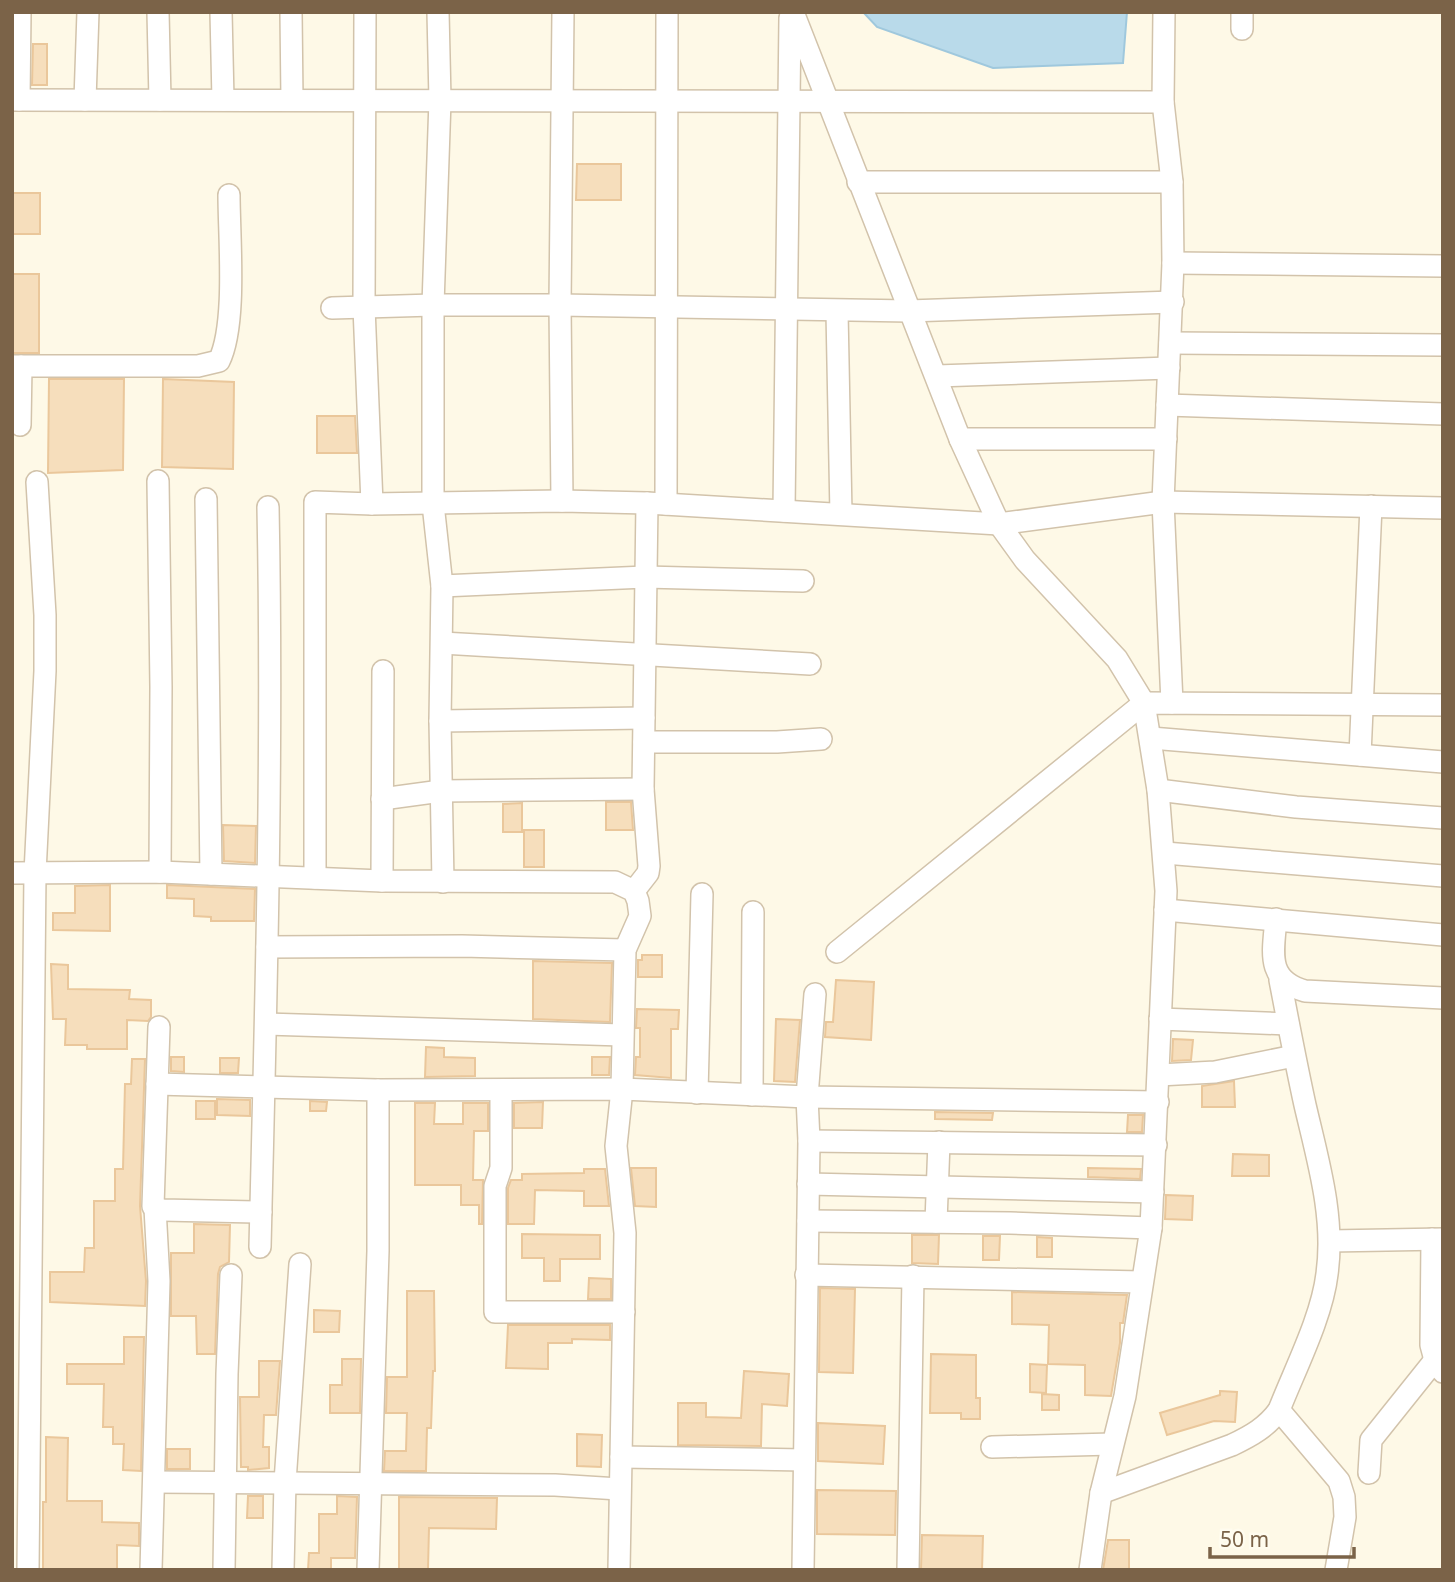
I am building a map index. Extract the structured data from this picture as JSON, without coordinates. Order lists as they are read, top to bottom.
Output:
{
  "scale_bar": "50 m"
}
